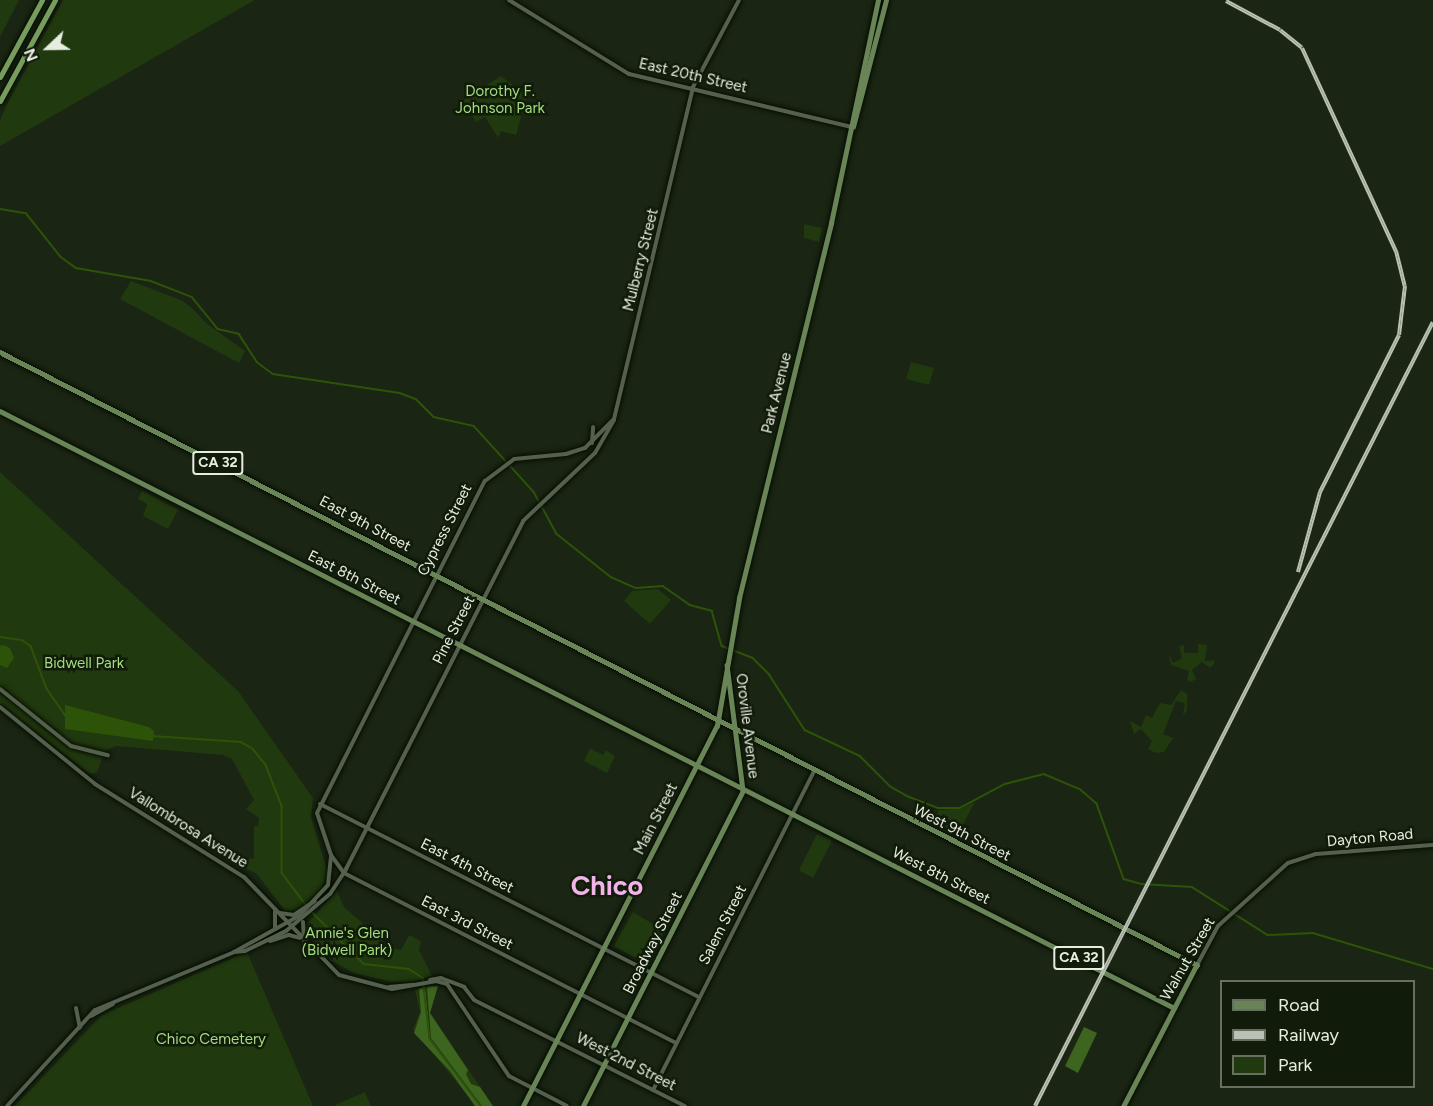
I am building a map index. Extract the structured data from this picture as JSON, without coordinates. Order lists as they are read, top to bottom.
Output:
{
  "streets": {
    "main road": [
      "Park Avenue",
      "CA 32",
      "East 9th Street",
      "East 8th Street",
      "Oroville Avenue",
      "Main Street",
      "West 9th Street",
      "West 8th Street",
      "Broadway Street",
      "Walnut Street"
    ],
    "street": [
      "East 20th Street",
      "Mulberry Street",
      "Cypress Street",
      "Pine Street",
      "Vallombrosa Avenue",
      "Dayton Road",
      "East 4th Street",
      "East 3rd Street",
      "Salem Street",
      "West 2nd Street"
    ]
  },
  "crossings": [
    ["East 20th Street", "Mulberry Street"],
    ["East 20th Street", "Park Avenue"],
    ["Mulberry Street", "Cypress Street"],
    ["Mulberry Street", "Pine Street"],
    ["Park Avenue", "Oroville Avenue"],
    ["Park Avenue", "Main Street"],
    ["East 9th Street", "Cypress Street"],
    ["East 9th Street", "Pine Street"],
    ["East 9th Street", "Main Street"],
    ["East 9th Street", "West 9th Street"],
    ["Cypress Street", "East 8th Street"],
    ["Cypress Street", "East 4th Street"],
    ["East 8th Street", "Pine Street"],
    ["East 8th Street", "Main Street"],
    ["East 8th Street", "West 8th Street"],
    ["Pine Street", "East 4th Street"],
    ["Pine Street", "East 3rd Street"],
    ["Oroville Avenue", "Main Street"],
    ["Oroville Avenue", "West 9th Street"],
    ["Oroville Avenue", "West 8th Street"],
    ["Oroville Avenue", "Broadway Street"],
    ["Main Street", "West 9th Street"],
    ["Main Street", "East 4th Street"],
    ["Main Street", "West 8th Street"],
    ["Main Street", "East 3rd Street"],
    ["Main Street", "West 2nd Street"],
    ["West 9th Street", "Salem Street"],
    ["West 9th Street", "Walnut Street"],
    ["Dayton Road", "Walnut Street"],
    ["East 4th Street", "Salem Street"],
    ["East 4th Street", "Broadway Street"],
    ["West 8th Street", "Salem Street"],
    ["West 8th Street", "Broadway Street"],
    ["West 8th Street", "Walnut Street"],
    ["East 3rd Street", "Salem Street"],
    ["East 3rd Street", "Broadway Street"],
    ["Salem Street", "West 2nd Street"],
    ["Broadway Street", "West 2nd Street"]
  ],
  "districts": ["Chico"],
  "parks": [
    "Dorothy F. Johnson Park",
    "Bidwell Park",
    "Annie's Glen (Bidwell Park)",
    "Chico Cemetery"
  ],
  "legend": ["Road", "Railway", "Park"],
  "north": "left"
}
